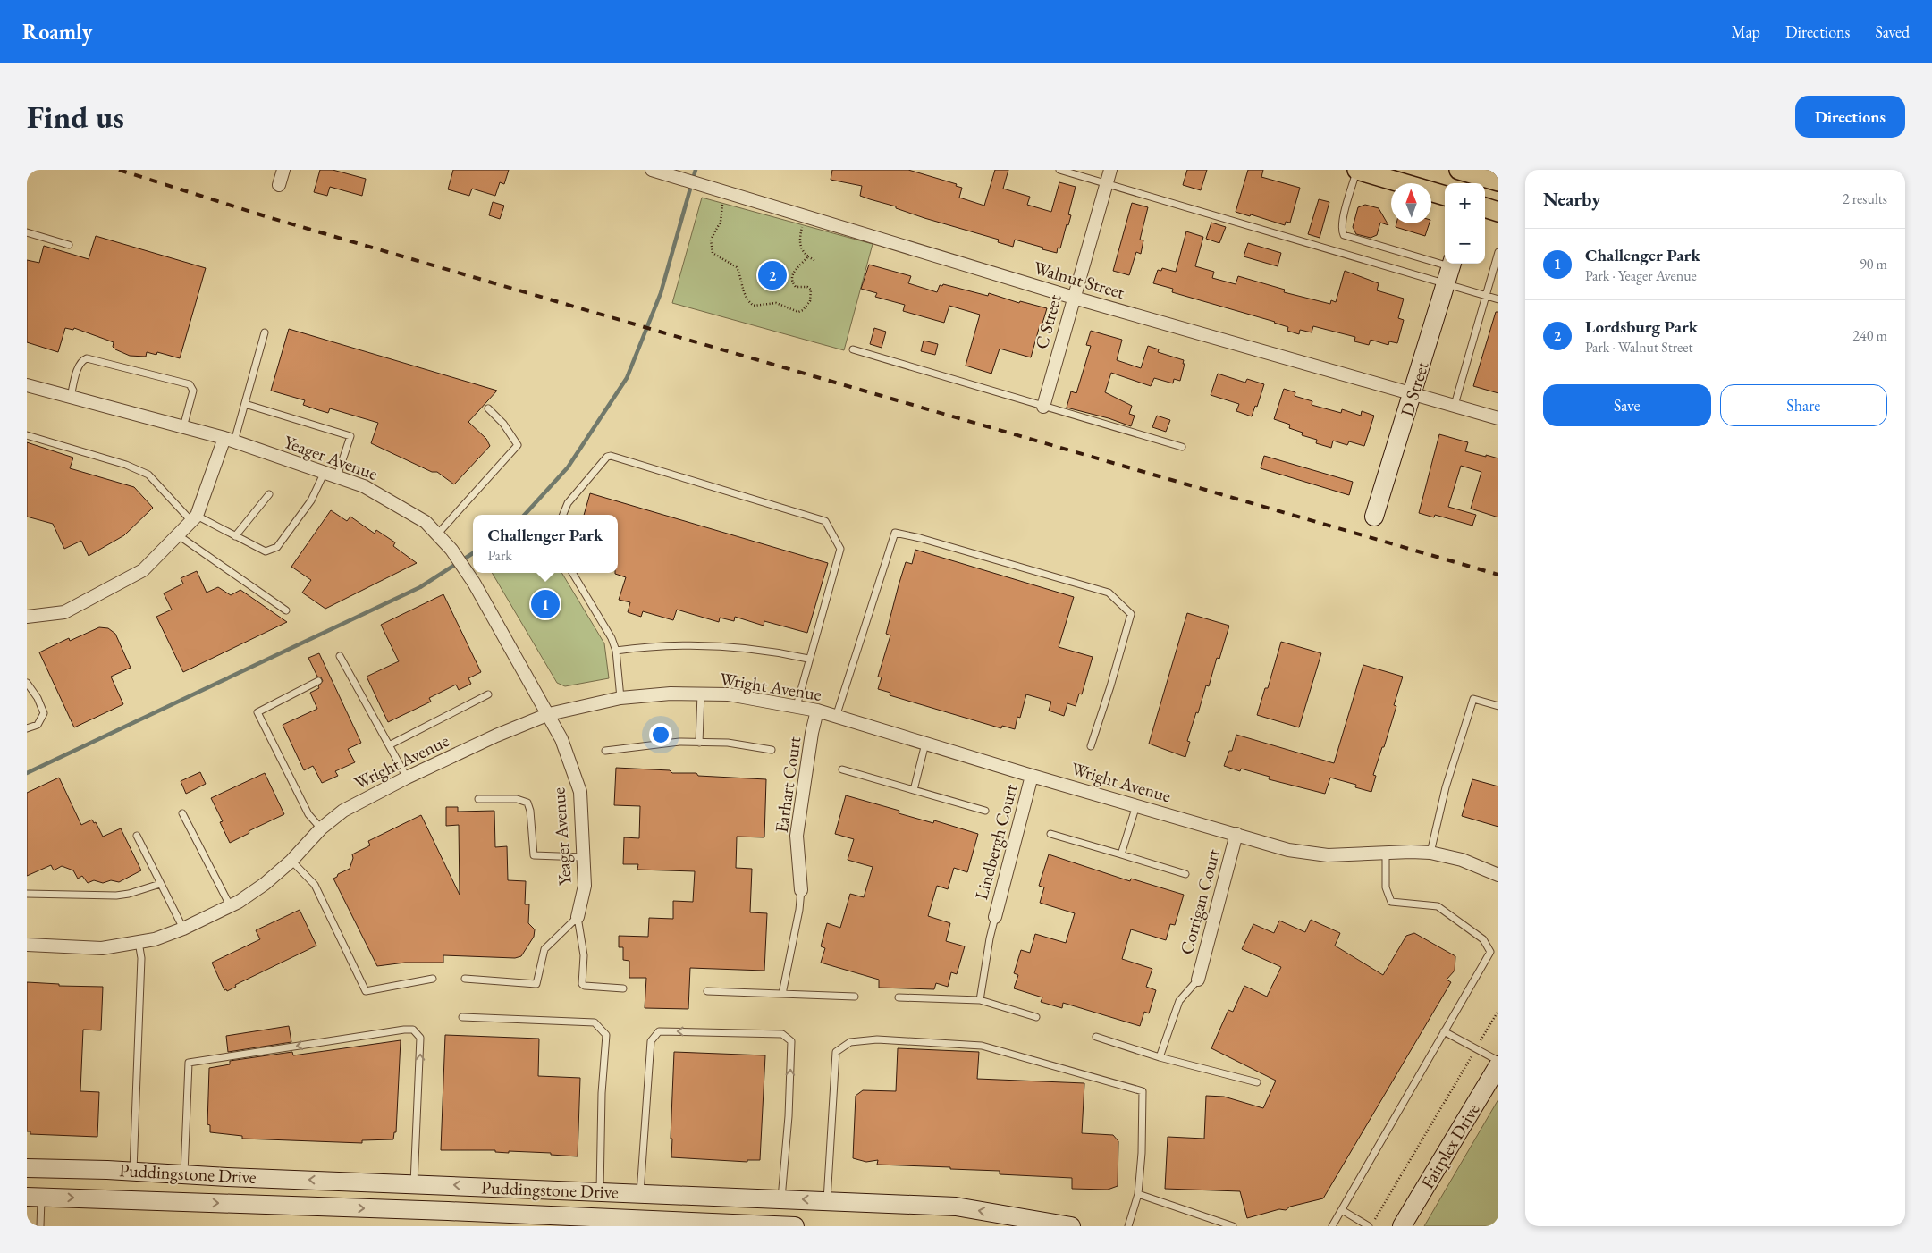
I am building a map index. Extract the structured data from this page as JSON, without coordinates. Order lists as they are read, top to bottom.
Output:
{
  "streets": {
    "street": [
      "Walnut Street",
      "C Street",
      "D Street",
      "Yeager Avenue",
      "Wright Avenue",
      "Earhart Court",
      "Lindbergh Court",
      "Corrigan Court",
      "Fairplex Drive",
      "Puddingstone Drive"
    ]
  },
  "crossings": [
    ["Walnut Street", "C Street"],
    ["Walnut Street", "D Street"],
    ["Yeager Avenue", "Wright Avenue"],
    ["Wright Avenue", "Earhart Court"],
    ["Wright Avenue", "Lindbergh Court"],
    ["Wright Avenue", "Corrigan Court"]
  ],
  "north": "top",
  "page": {
    "header": "Roamly",
    "nav": ["Map", "Directions", "Saved"],
    "buttons": [
      "Directions",
      ["Save", "Share"]
    ],
    "title": "Find us",
    "heading": ["Nearby", "2 results"],
    "map_buttons": ["+", "−"],
    "list": [
      {
        "mark": "1",
        "name": "Challenger Park",
        "note": "Park · Yeager Avenue",
        "value": "90 m"
      },
      {
        "mark": "2",
        "name": "Lordsburg Park",
        "note": "Park · Walnut Street",
        "value": "240 m"
      }
    ],
    "pins": ["2", "1"],
    "popup": ["Challenger Park", "Park"]
  }
}
